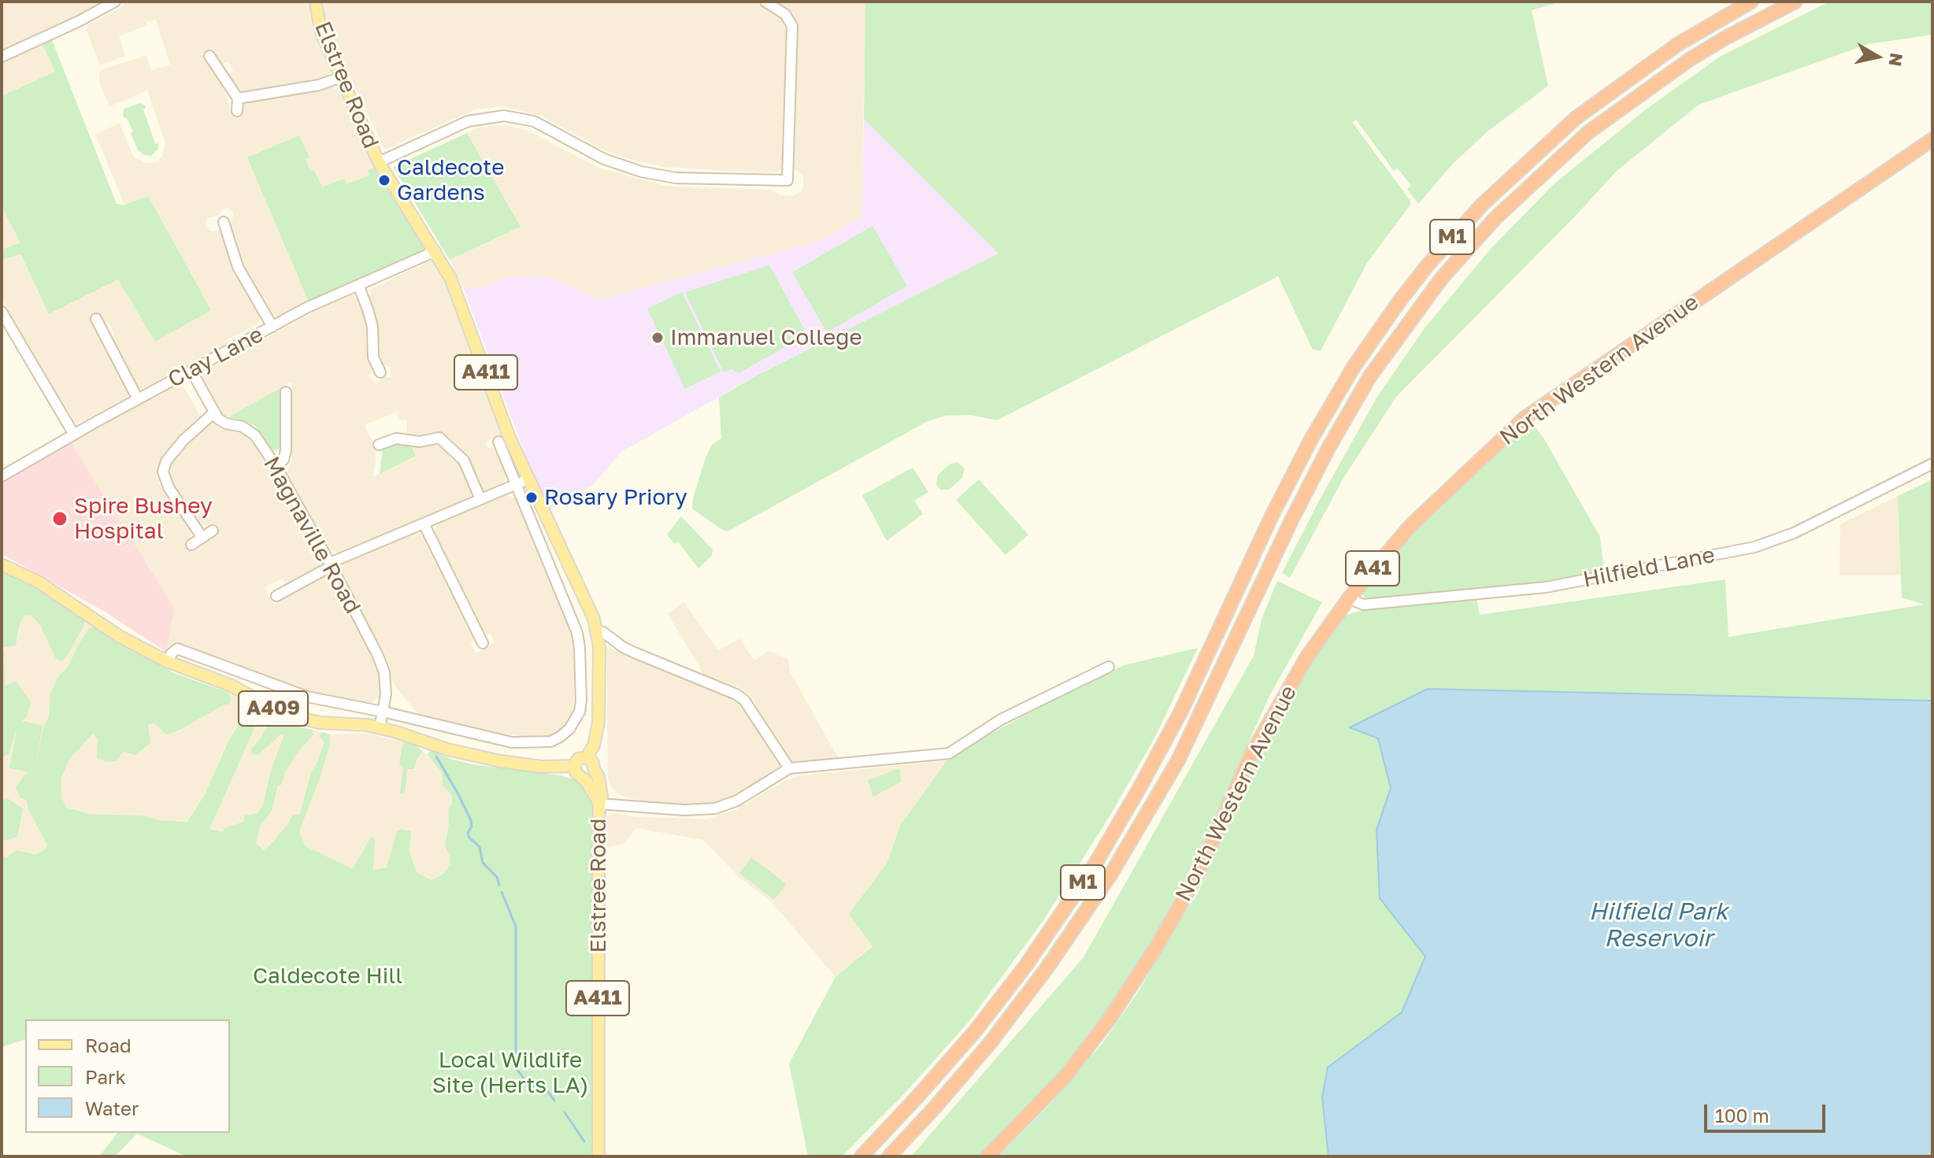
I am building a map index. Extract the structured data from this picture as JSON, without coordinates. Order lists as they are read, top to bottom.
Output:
{
  "streets": {
    "highway": ["M1", "North Western Avenue", "A41"],
    "main road": ["Elstree Road", "A411", "A409"],
    "street": ["Clay Lane", "Magnaville Road", "Hilfield Lane"]
  },
  "crossings": [
    ["Elstree Road", "Clay Lane"],
    ["Elstree Road", "A409"],
    ["North Western Avenue", "Hilfield Lane"],
    ["Magnaville Road", "A409"]
  ],
  "water": ["Hilfield Park Reservoir"],
  "parks": ["Caldecote Hill", "Local Wildlife Site (Herts LA)"],
  "places": [
    "Caldecote Gardens",
    "Immanuel College",
    "Rosary Priory",
    "Spire Bushey Hospital"
  ],
  "legend": ["Road", "Park", "Water"],
  "scale_bar": "100 m",
  "north": "right"
}
